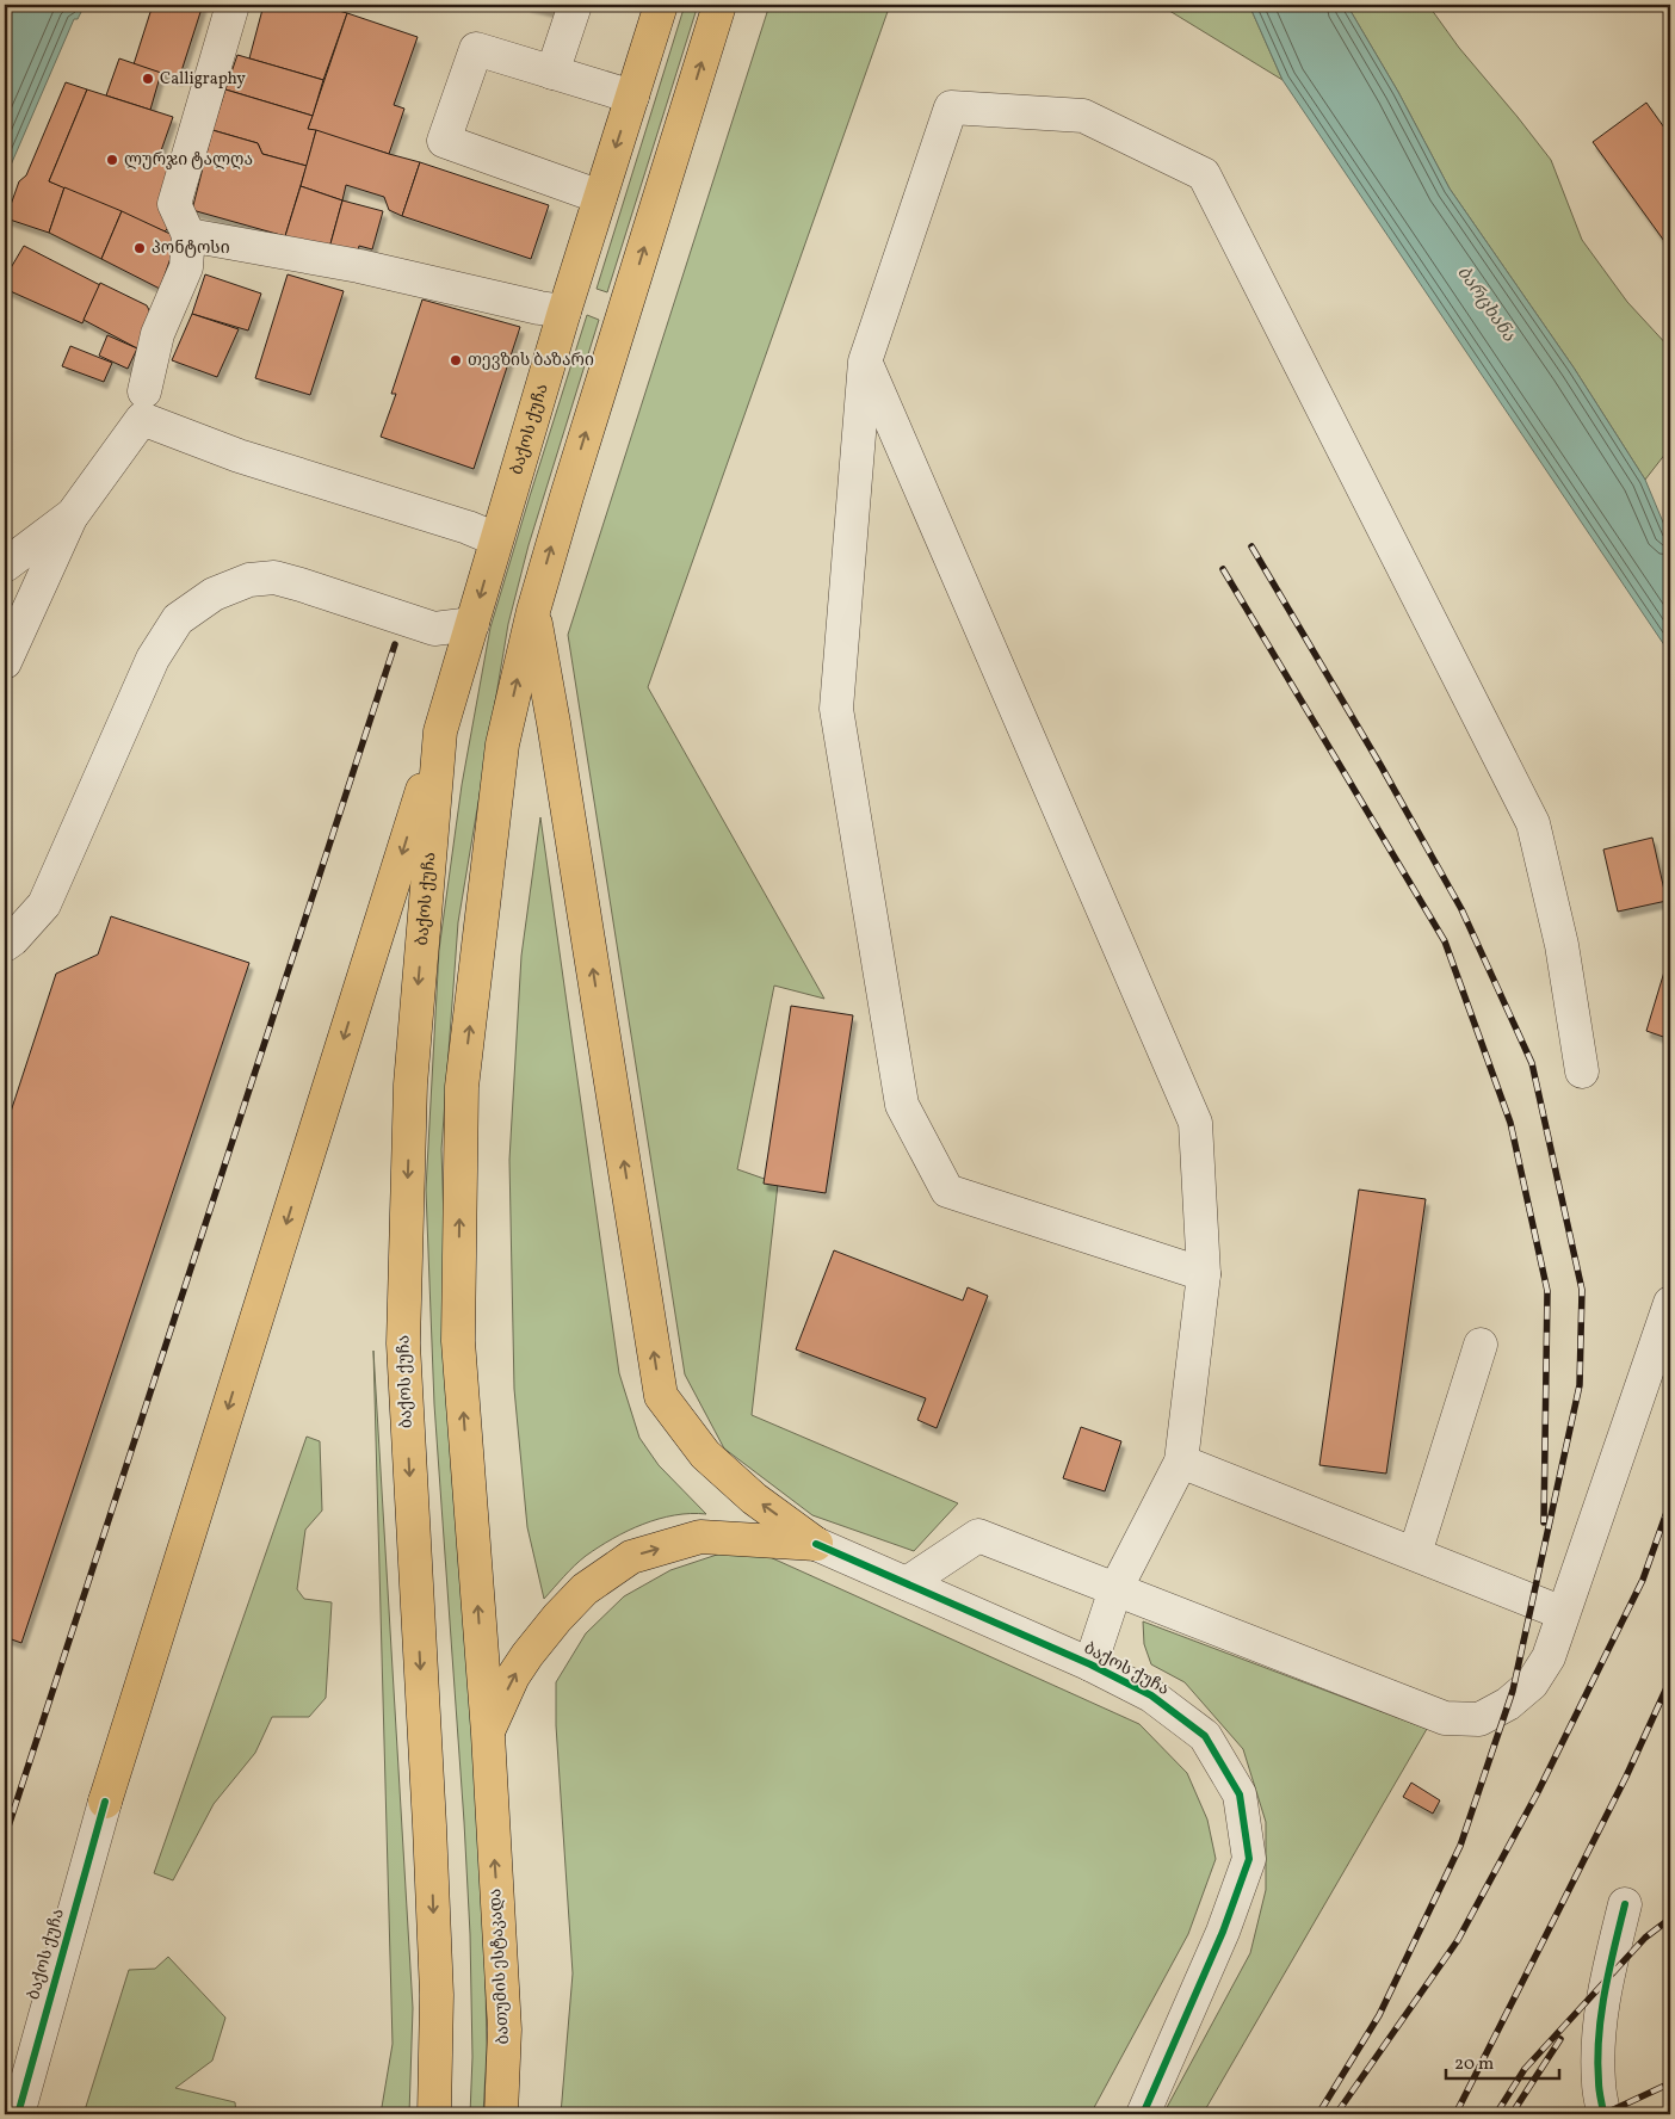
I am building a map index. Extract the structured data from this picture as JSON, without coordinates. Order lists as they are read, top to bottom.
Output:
{
  "streets": {
    "main road": ["ბაქოს ქუჩა", "ბათუმის ესტაკადა"]
  },
  "one_way": ["ბათუმის ესტაკადა"],
  "water": ["ბარცხანა"],
  "places": [
    "Calligraphy",
    "ლურჯი ტალღა",
    "პონტოსი",
    "თევზის ბაზარი"
  ],
  "scale_bar": "20 m"
}
